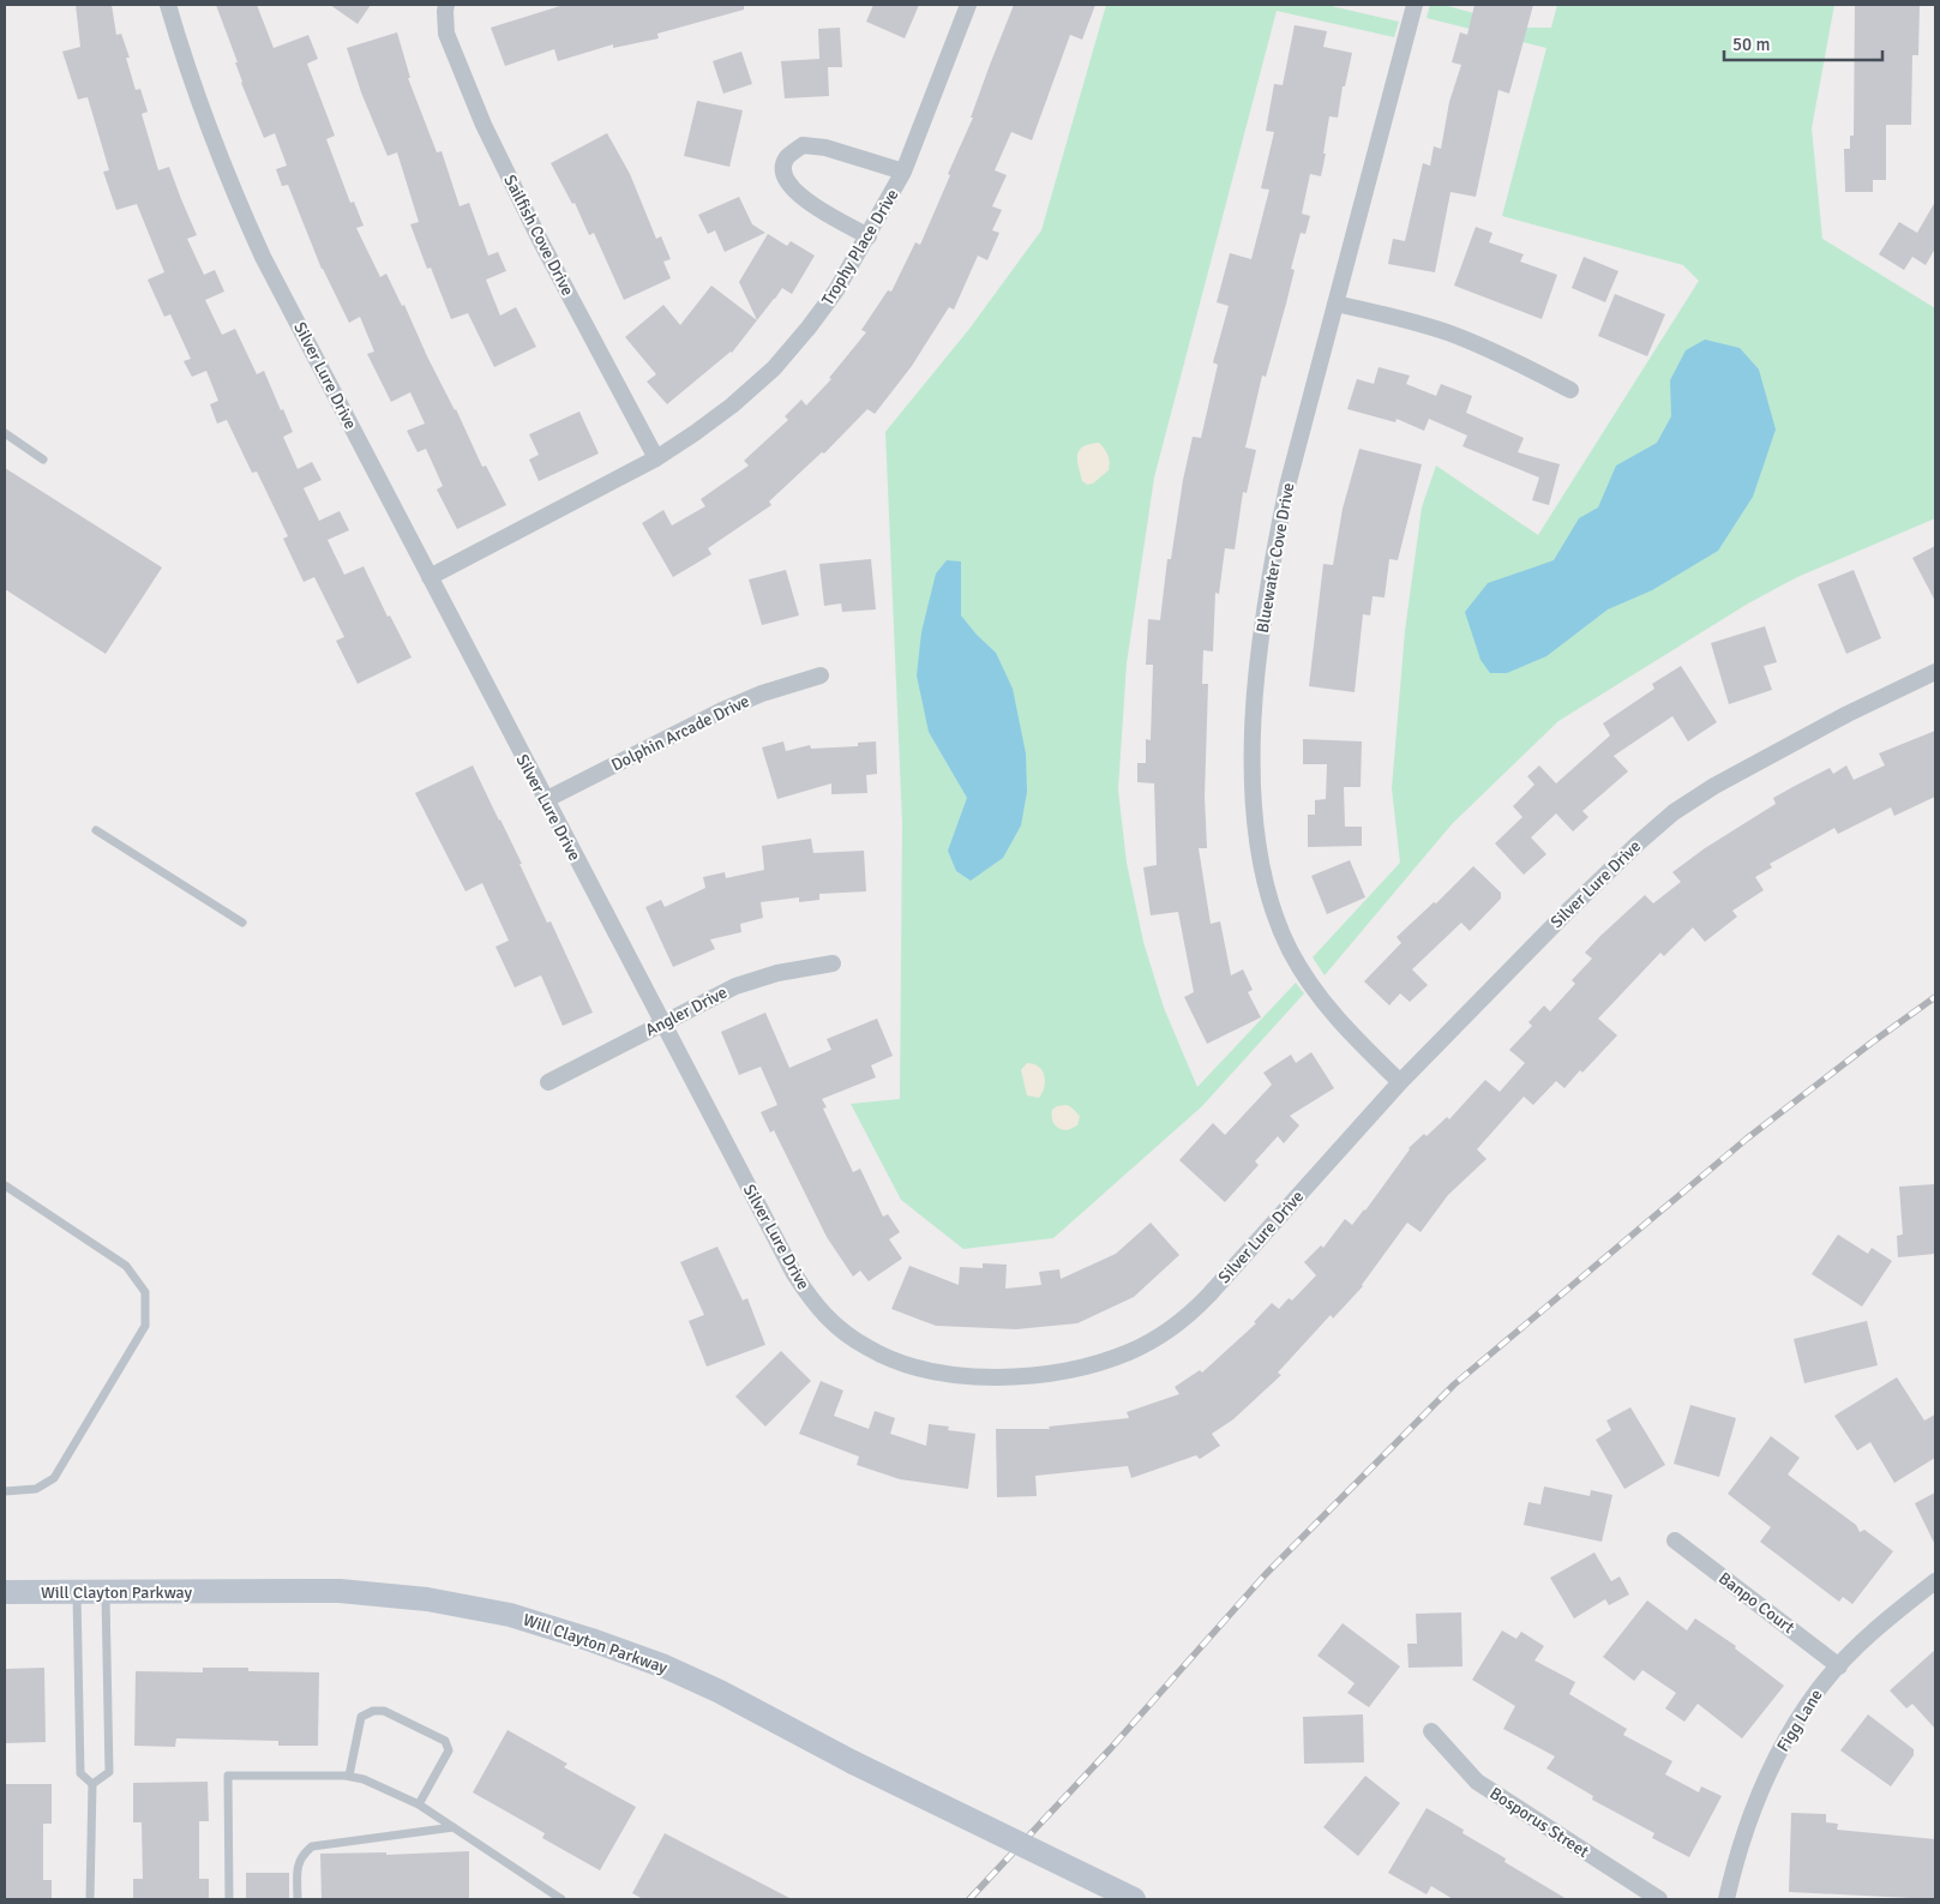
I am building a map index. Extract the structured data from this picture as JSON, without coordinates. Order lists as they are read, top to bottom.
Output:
{
  "streets": {
    "street": [
      "Sailfish Cove Drive",
      "Trophy Place Drive",
      "Silver Lure Drive",
      "Bluewater Cove Drive",
      "Dolphin Arcade Drive",
      "Angler Drive",
      "Will Clayton Parkway",
      "Banpo Court",
      "Figg Lane",
      "Bosporus Street"
    ]
  },
  "crossings": [
    ["Sailfish Cove Drive", "Trophy Place Drive"],
    ["Trophy Place Drive", "Silver Lure Drive"],
    ["Silver Lure Drive", "Bluewater Cove Drive"],
    ["Silver Lure Drive", "Dolphin Arcade Drive"],
    ["Silver Lure Drive", "Angler Drive"],
    ["Banpo Court", "Figg Lane"]
  ],
  "scale_bar": "50 m"
}
